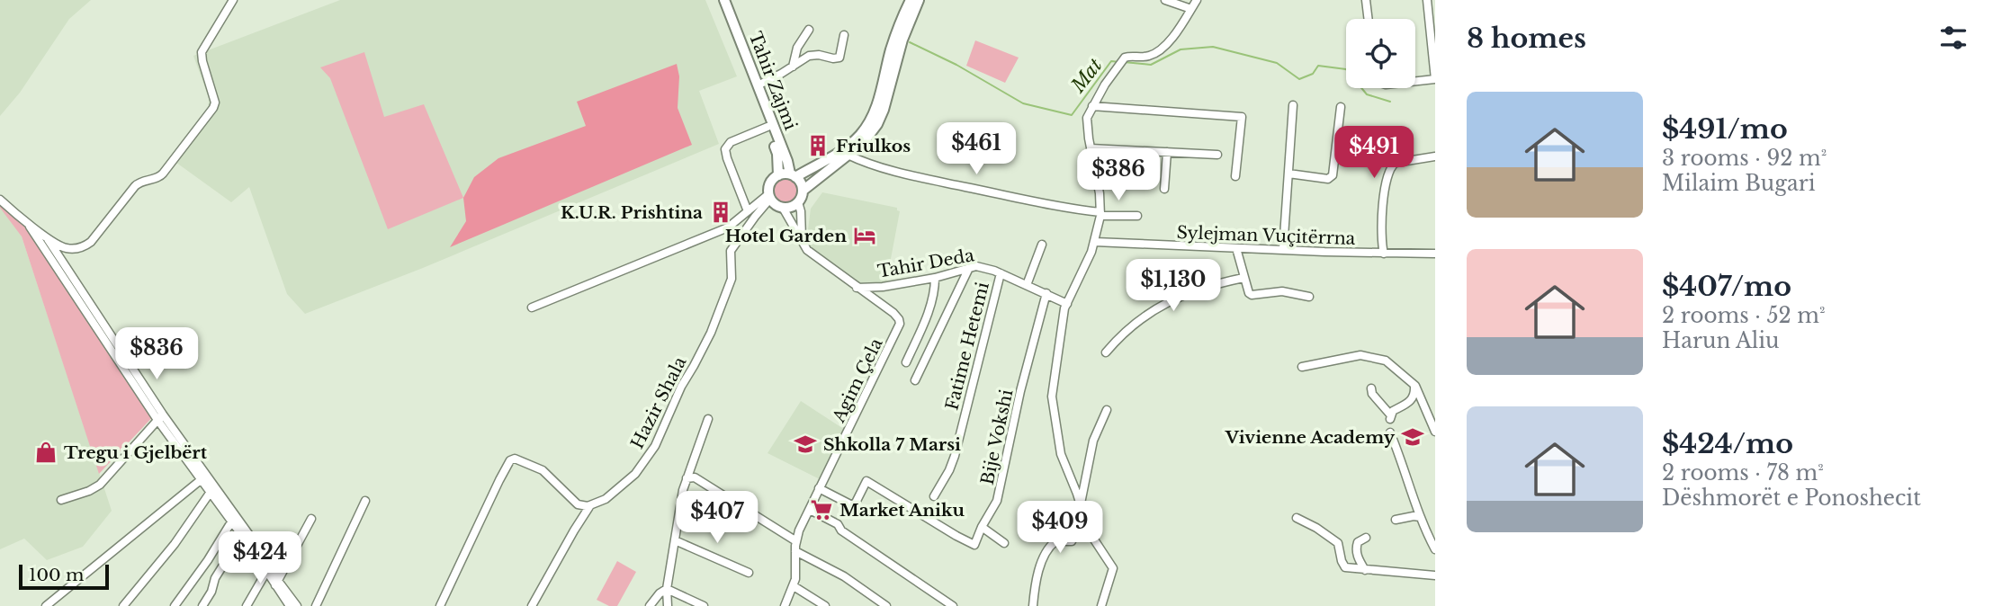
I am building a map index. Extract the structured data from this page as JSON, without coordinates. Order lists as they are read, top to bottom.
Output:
{
  "streets": {
    "street": [
      "Tahir Zajmi",
      "Sylejman Vuçitërrna",
      "Tahir Deda",
      "Fatime Hetemi",
      "Agim Çela",
      "Hazir Shala",
      "Bije Vokshi"
    ]
  },
  "crossings": [
    ["Tahir Zajmi", "Agim Çela"],
    ["Tahir Zajmi", "Hazir Shala"],
    ["Tahir Deda", "Fatime Hetemi"],
    ["Tahir Deda", "Agim Çela"],
    ["Tahir Deda", "Bije Vokshi"],
    ["Agim Çela", "Hazir Shala"],
    ["Agim Çela", "Bije Vokshi"]
  ],
  "water": ["Mat"],
  "places": {
    "building": ["Friulkos", "K.U.R. Prishtina"],
    "hotel": ["Hotel Garden"],
    "school or university": ["Vivienne Academy", "Shkolla 7 Marsi"],
    "shop": ["Tregu i Gjelbërt"],
    "supermarket": ["Market Aniku"]
  },
  "scale_bar": "100 m",
  "page": {
    "heading": "8 homes",
    "list": [
      {
        "name": "$491/mo",
        "note": "3 rooms · 92 m² · Milaim Bugari"
      },
      {
        "name": "$407/mo",
        "note": "2 rooms · 52 m² · Harun Aliu"
      },
      {
        "name": "$424/mo",
        "note": "2 rooms · 78 m² · Dëshmorët e Ponoshecit"
      }
    ],
    "price": [
      "$461",
      "$491",
      "$386",
      "$1,130",
      "$836",
      "$407",
      "$409",
      "$424"
    ],
    "scale": "100 m"
  }
}
